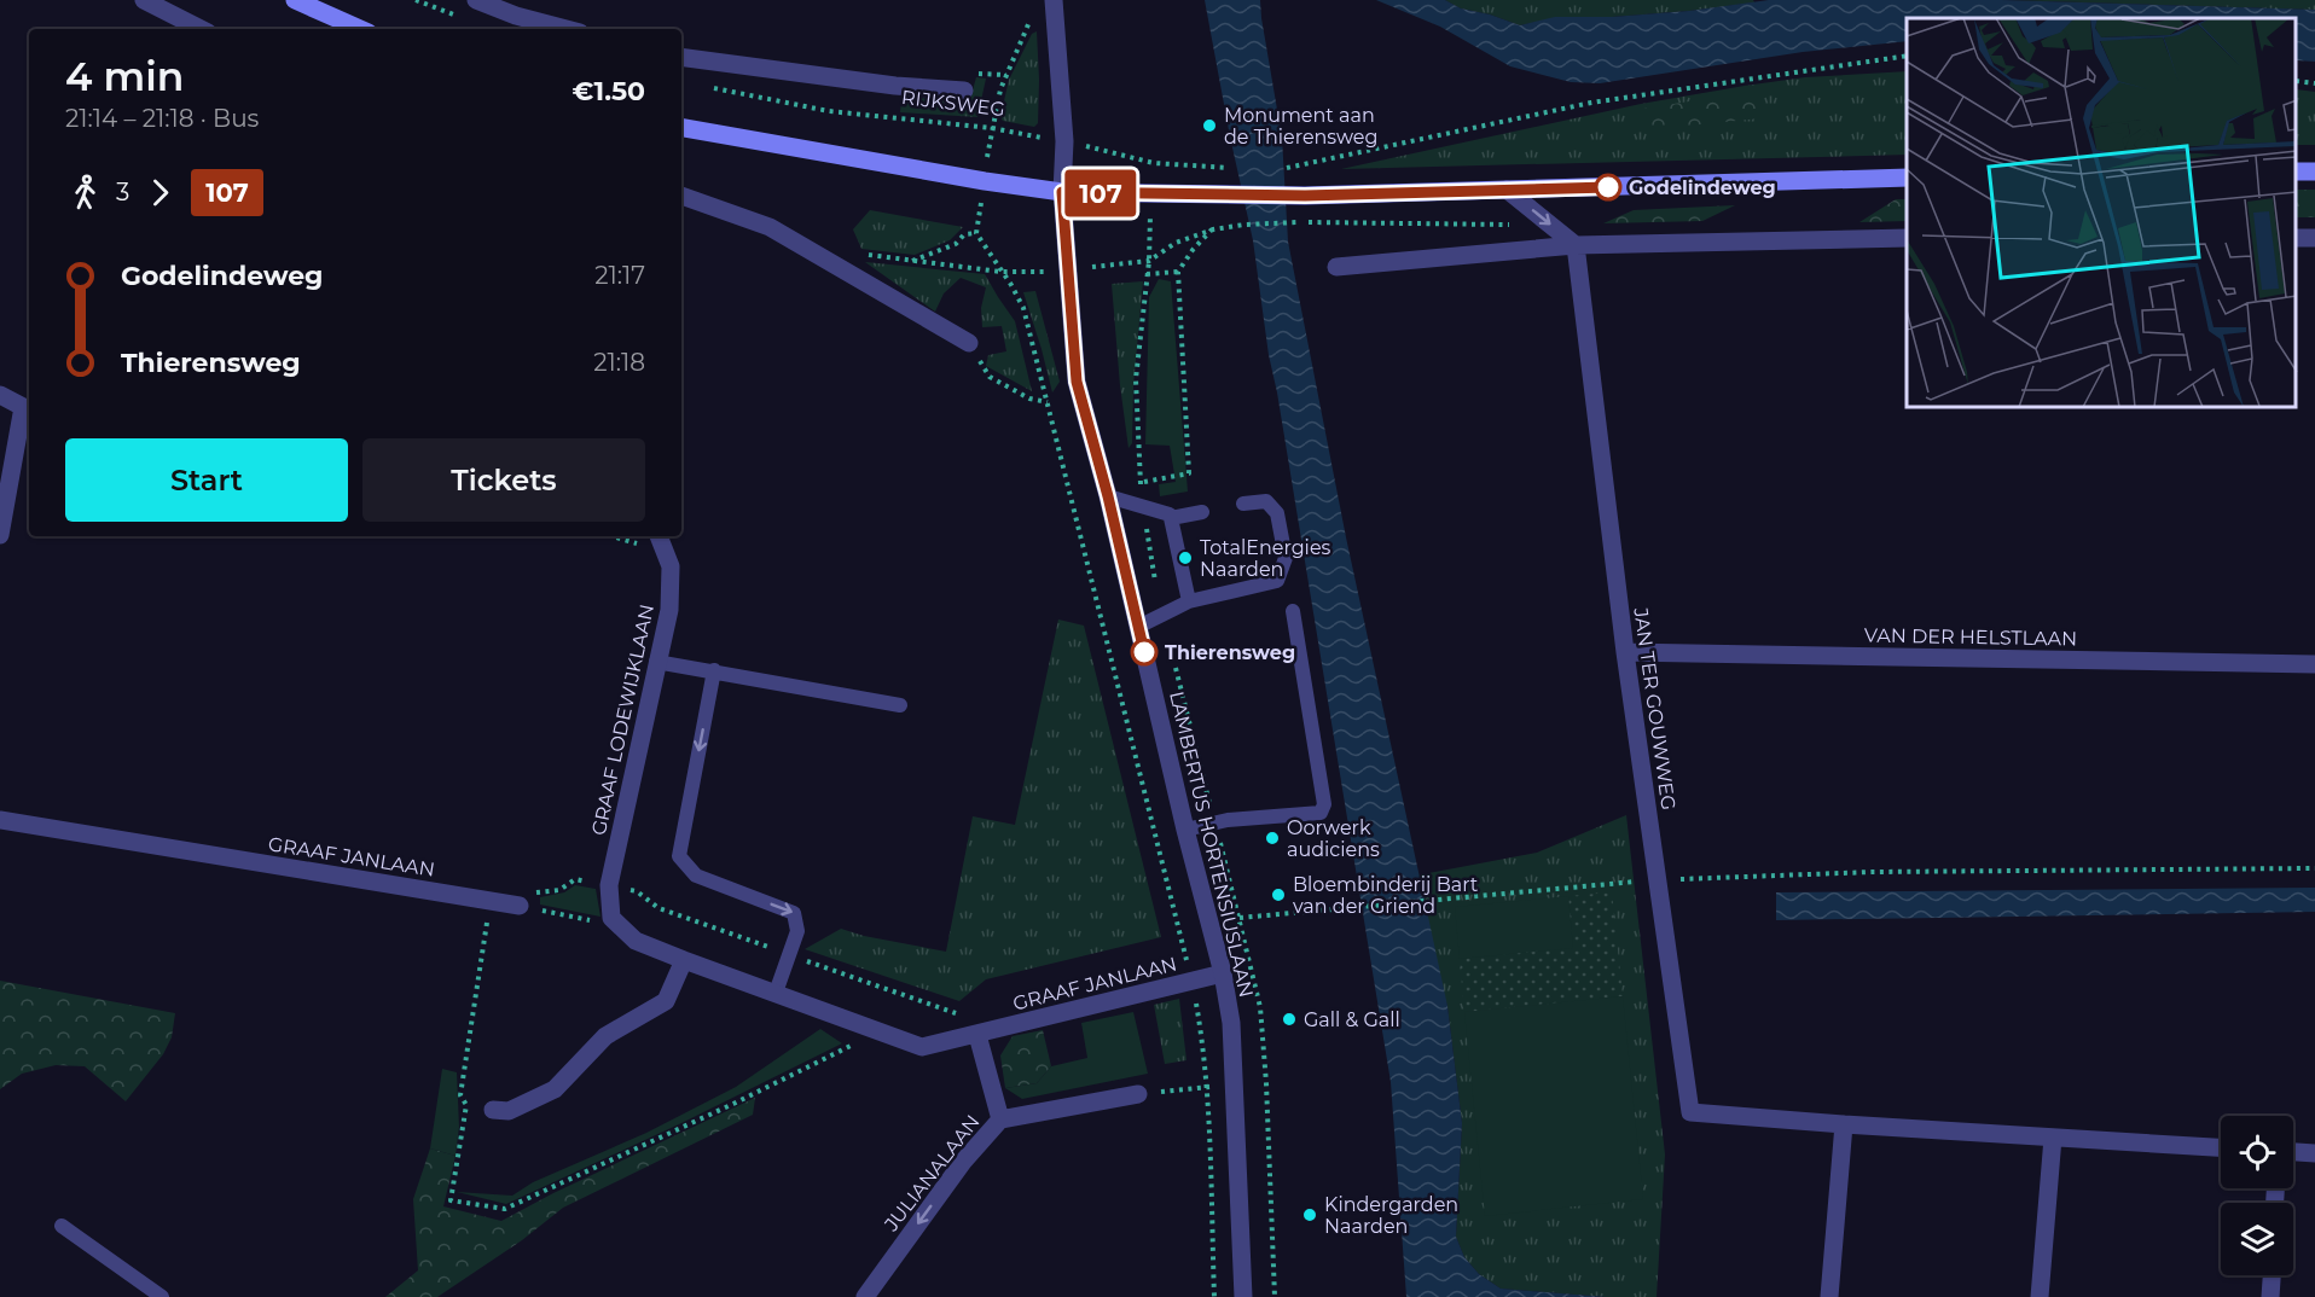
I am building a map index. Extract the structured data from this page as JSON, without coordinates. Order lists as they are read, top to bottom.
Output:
{
  "streets": {
    "street": [
      "RIJKSWEG",
      "VAN DER HELSTLAAN",
      "JAN TER GOUWWEG",
      "GRAAF LODEWIJKLAAN",
      "LAMBERTUS HORTENSIUSLAAN",
      "GRAAF JANLAAN",
      "JULIANALAAN"
    ]
  },
  "crossings": [
    ["VAN DER HELSTLAAN", "JAN TER GOUWWEG"],
    ["GRAAF LODEWIJKLAAN", "GRAAF JANLAAN"],
    ["LAMBERTUS HORTENSIUSLAAN", "GRAAF JANLAAN"]
  ],
  "one_way": ["JULIANALAAN"],
  "places": [
    "Monument aan de Thierensweg",
    "Godelindeweg",
    "TotalEnergies Naarden",
    "Thierensweg",
    "Oorwerk audiciens",
    "Bloembinderij Bart van der Griend",
    "Gall & Gall",
    "Kindergarden Naarden"
  ],
  "lines": ["bus line 107"],
  "page": {
    "on_map": "107",
    "heading": ["4 min", "21:14 – 21:18 · Bus", "€1.50"],
    "legs": ["3", "107"],
    "list": [
      {
        "name": "Godelindeweg",
        "value": "21:17"
      },
      {
        "name": "Thierensweg",
        "value": "21:18"
      }
    ],
    "buttons": ["Start", "Tickets"]
  }
}
